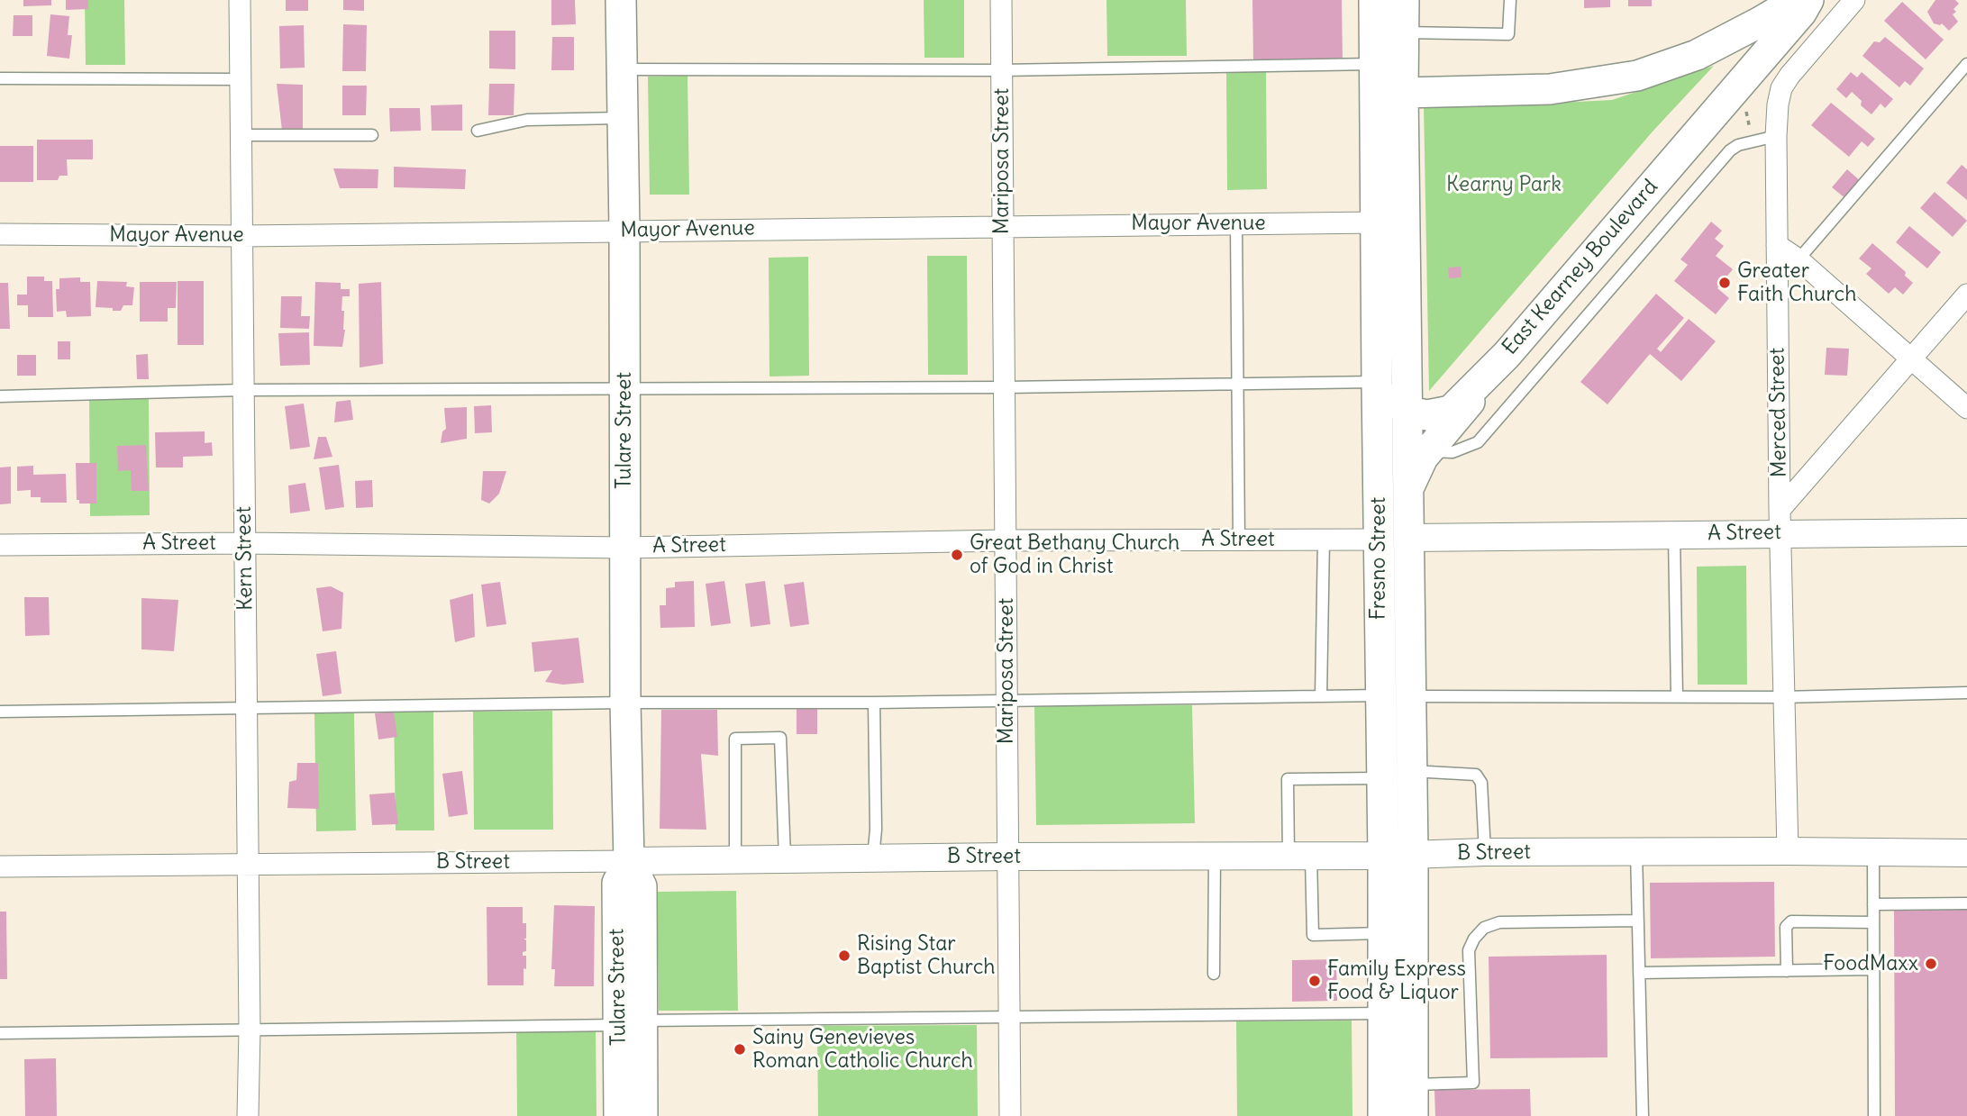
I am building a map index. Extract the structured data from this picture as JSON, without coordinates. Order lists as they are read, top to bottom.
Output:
{
  "streets": {
    "main road": ["East Kearney Boulevard", "Tulare Street", "Fresno Street"],
    "street": [
      "Mariposa Street",
      "Mayor Avenue",
      "Merced Street",
      "A Street",
      "Kern Street",
      "B Street"
    ]
  },
  "crossings": [
    ["Mariposa Street", "Mayor Avenue"],
    ["Mariposa Street", "A Street"],
    ["Mariposa Street", "B Street"],
    ["Mayor Avenue", "Tulare Street"],
    ["Mayor Avenue", "Kern Street"],
    ["Mayor Avenue", "Fresno Street"],
    ["East Kearney Boulevard", "Fresno Street"],
    ["Merced Street", "A Street"],
    ["Merced Street", "B Street"],
    ["Tulare Street", "A Street"],
    ["Tulare Street", "B Street"],
    ["A Street", "Kern Street"],
    ["A Street", "Fresno Street"],
    ["Kern Street", "B Street"],
    ["Fresno Street", "B Street"]
  ],
  "parks": ["Kearny Park"],
  "places": [
    "Greater Faith Church",
    "Great Bethany Church of God in Christ",
    "Rising Star Baptist Church",
    "FoodMaxx",
    "Family Express Food & Liquor",
    "Sainy Genevieves Roman Catholic Church"
  ]
}
